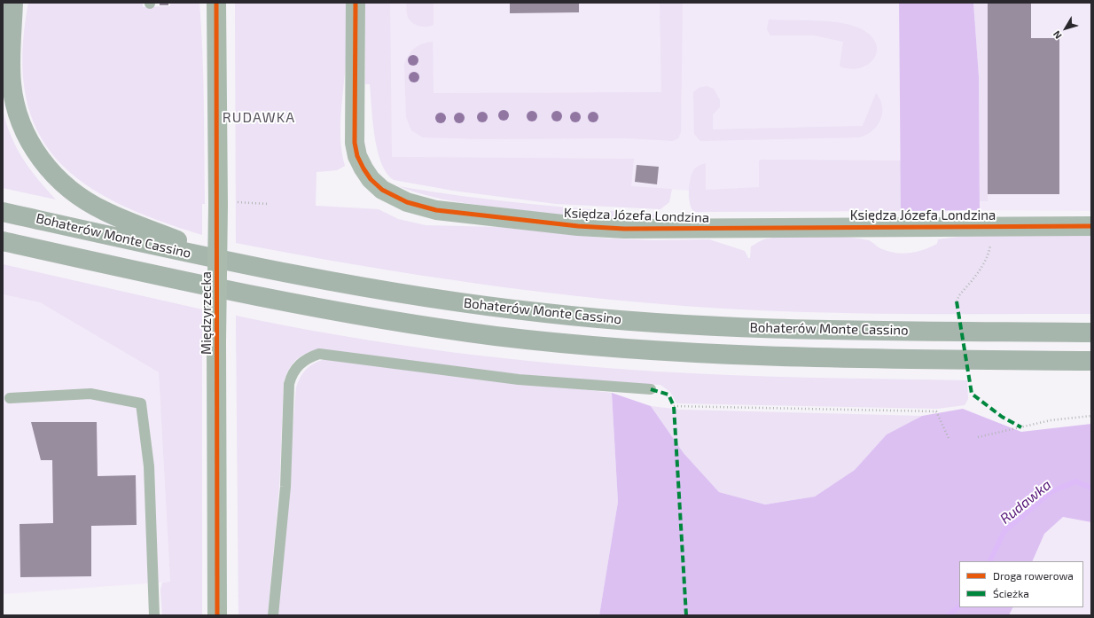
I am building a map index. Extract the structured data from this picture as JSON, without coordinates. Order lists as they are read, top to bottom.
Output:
{
  "streets": {
    "highway": ["Bohaterów Monte Cassino"],
    "main road": ["Międzyrzecka"],
    "street": ["Księdza Józefa Londzina"]
  },
  "districts": ["RUDAWKA"],
  "water": ["Rudawka"],
  "legend": ["Droga rowerowa", "Ścieżka"],
  "north": "bottom left"
}
